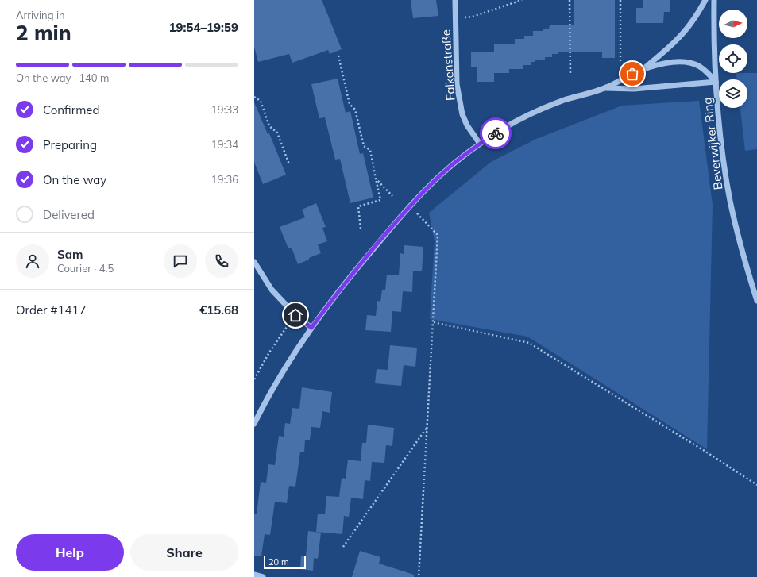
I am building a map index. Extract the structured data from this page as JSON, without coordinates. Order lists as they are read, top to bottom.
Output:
{
  "streets": {
    "street": ["Falkenstraße", "Beverwijker Ring"]
  },
  "scale_bar": "20 m",
  "north": "right",
  "page": {
    "heading": ["2 min", "Arriving in", "19:54–19:59"],
    "panel": [
      "Sam",
      "Courier · 4.5",
      "Order #1417",
      "€15.68"
    ],
    "bar": "On the way · 140 m",
    "list": [
      ["Confirmed", "19:33"],
      ["Preparing", "19:34"],
      ["On the way", "19:36"],
      "Delivered"
    ],
    "buttons": ["Help", "Share"],
    "scale": "20 m"
  }
}
